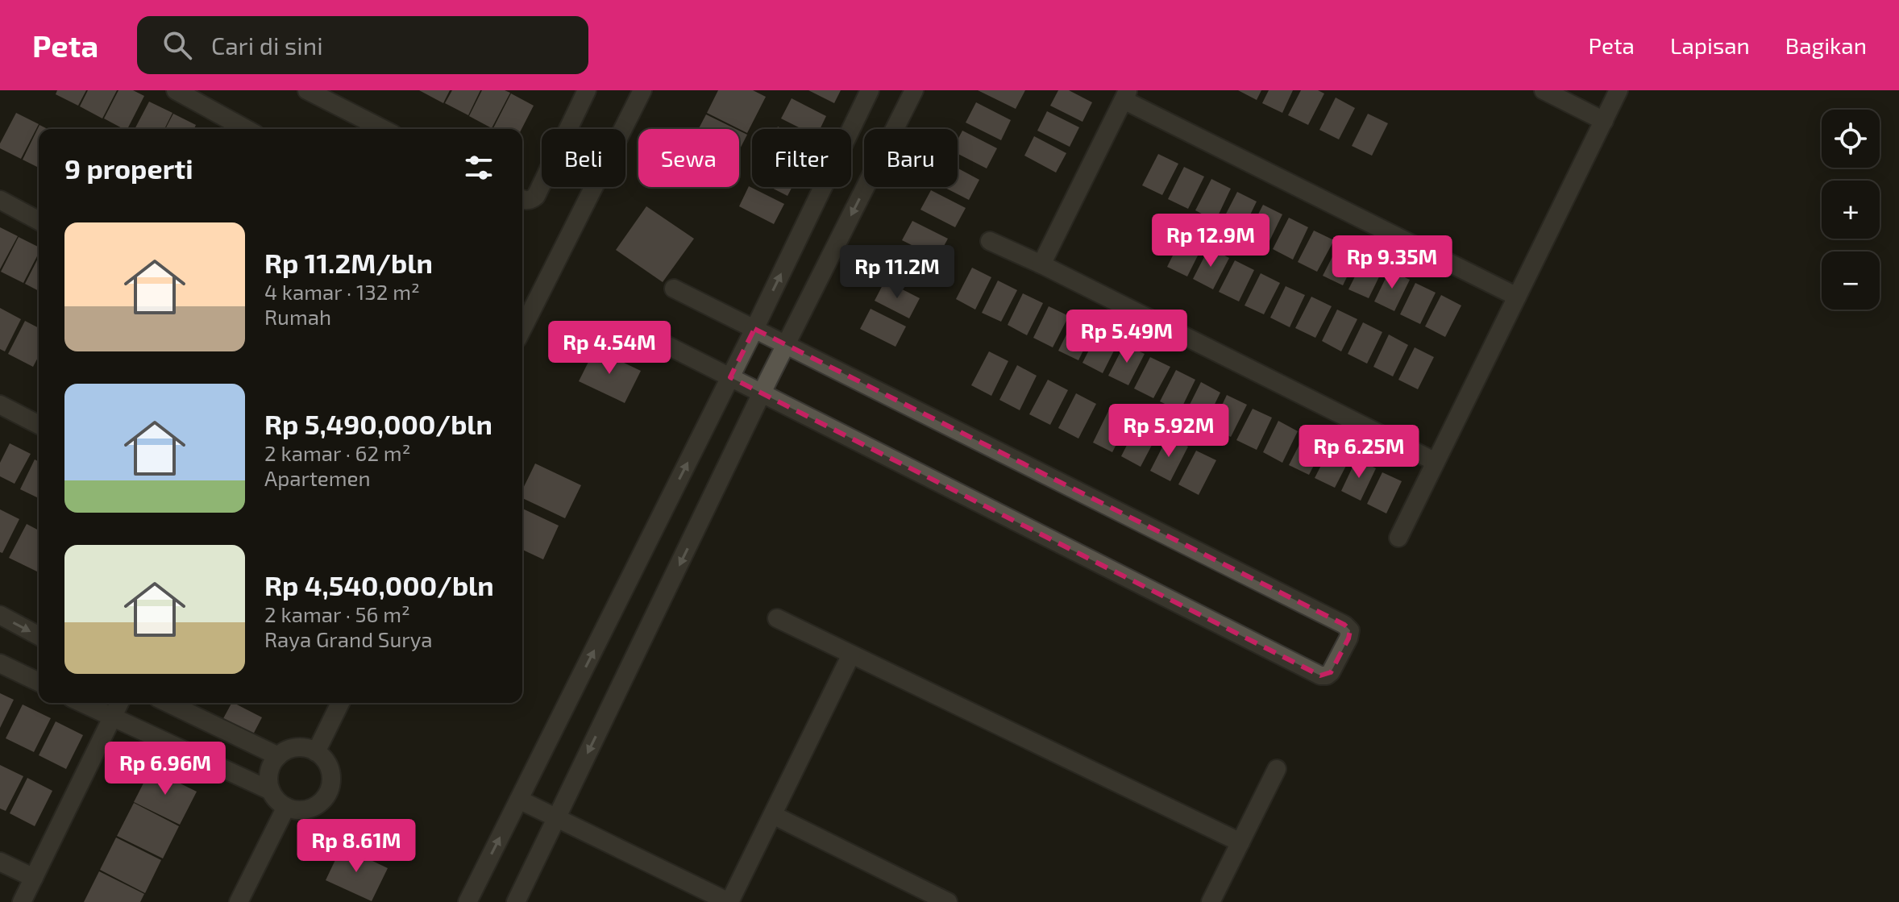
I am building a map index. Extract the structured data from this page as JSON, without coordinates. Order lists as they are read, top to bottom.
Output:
{
  "page": {
    "header": "Peta",
    "search": "Cari di sini",
    "nav": ["Peta", "Lapisan", "Bagikan"],
    "map_buttons": ["+", "−"],
    "chip": [
      "Beli",
      "Sewa",
      "Filter",
      "Baru"
    ],
    "heading": "9 properti",
    "list": [
      {
        "name": "Rp 11.2M/bln",
        "note": "4 kamar · 132 m² · Rumah"
      },
      {
        "name": "Rp 5,490,000/bln",
        "note": "2 kamar · 62 m² · Apartemen"
      },
      {
        "name": "Rp 4,540,000/bln",
        "note": "2 kamar · 56 m² · Raya Grand Surya"
      }
    ],
    "price": [
      "Rp 12.9M",
      "Rp 9.35M",
      "Rp 11.2M",
      "Rp 5.49M",
      "Rp 4.54M",
      "Rp 5.92M",
      "Rp 6.25M",
      "Rp 6.96M",
      "Rp 8.61M"
    ]
  }
}
